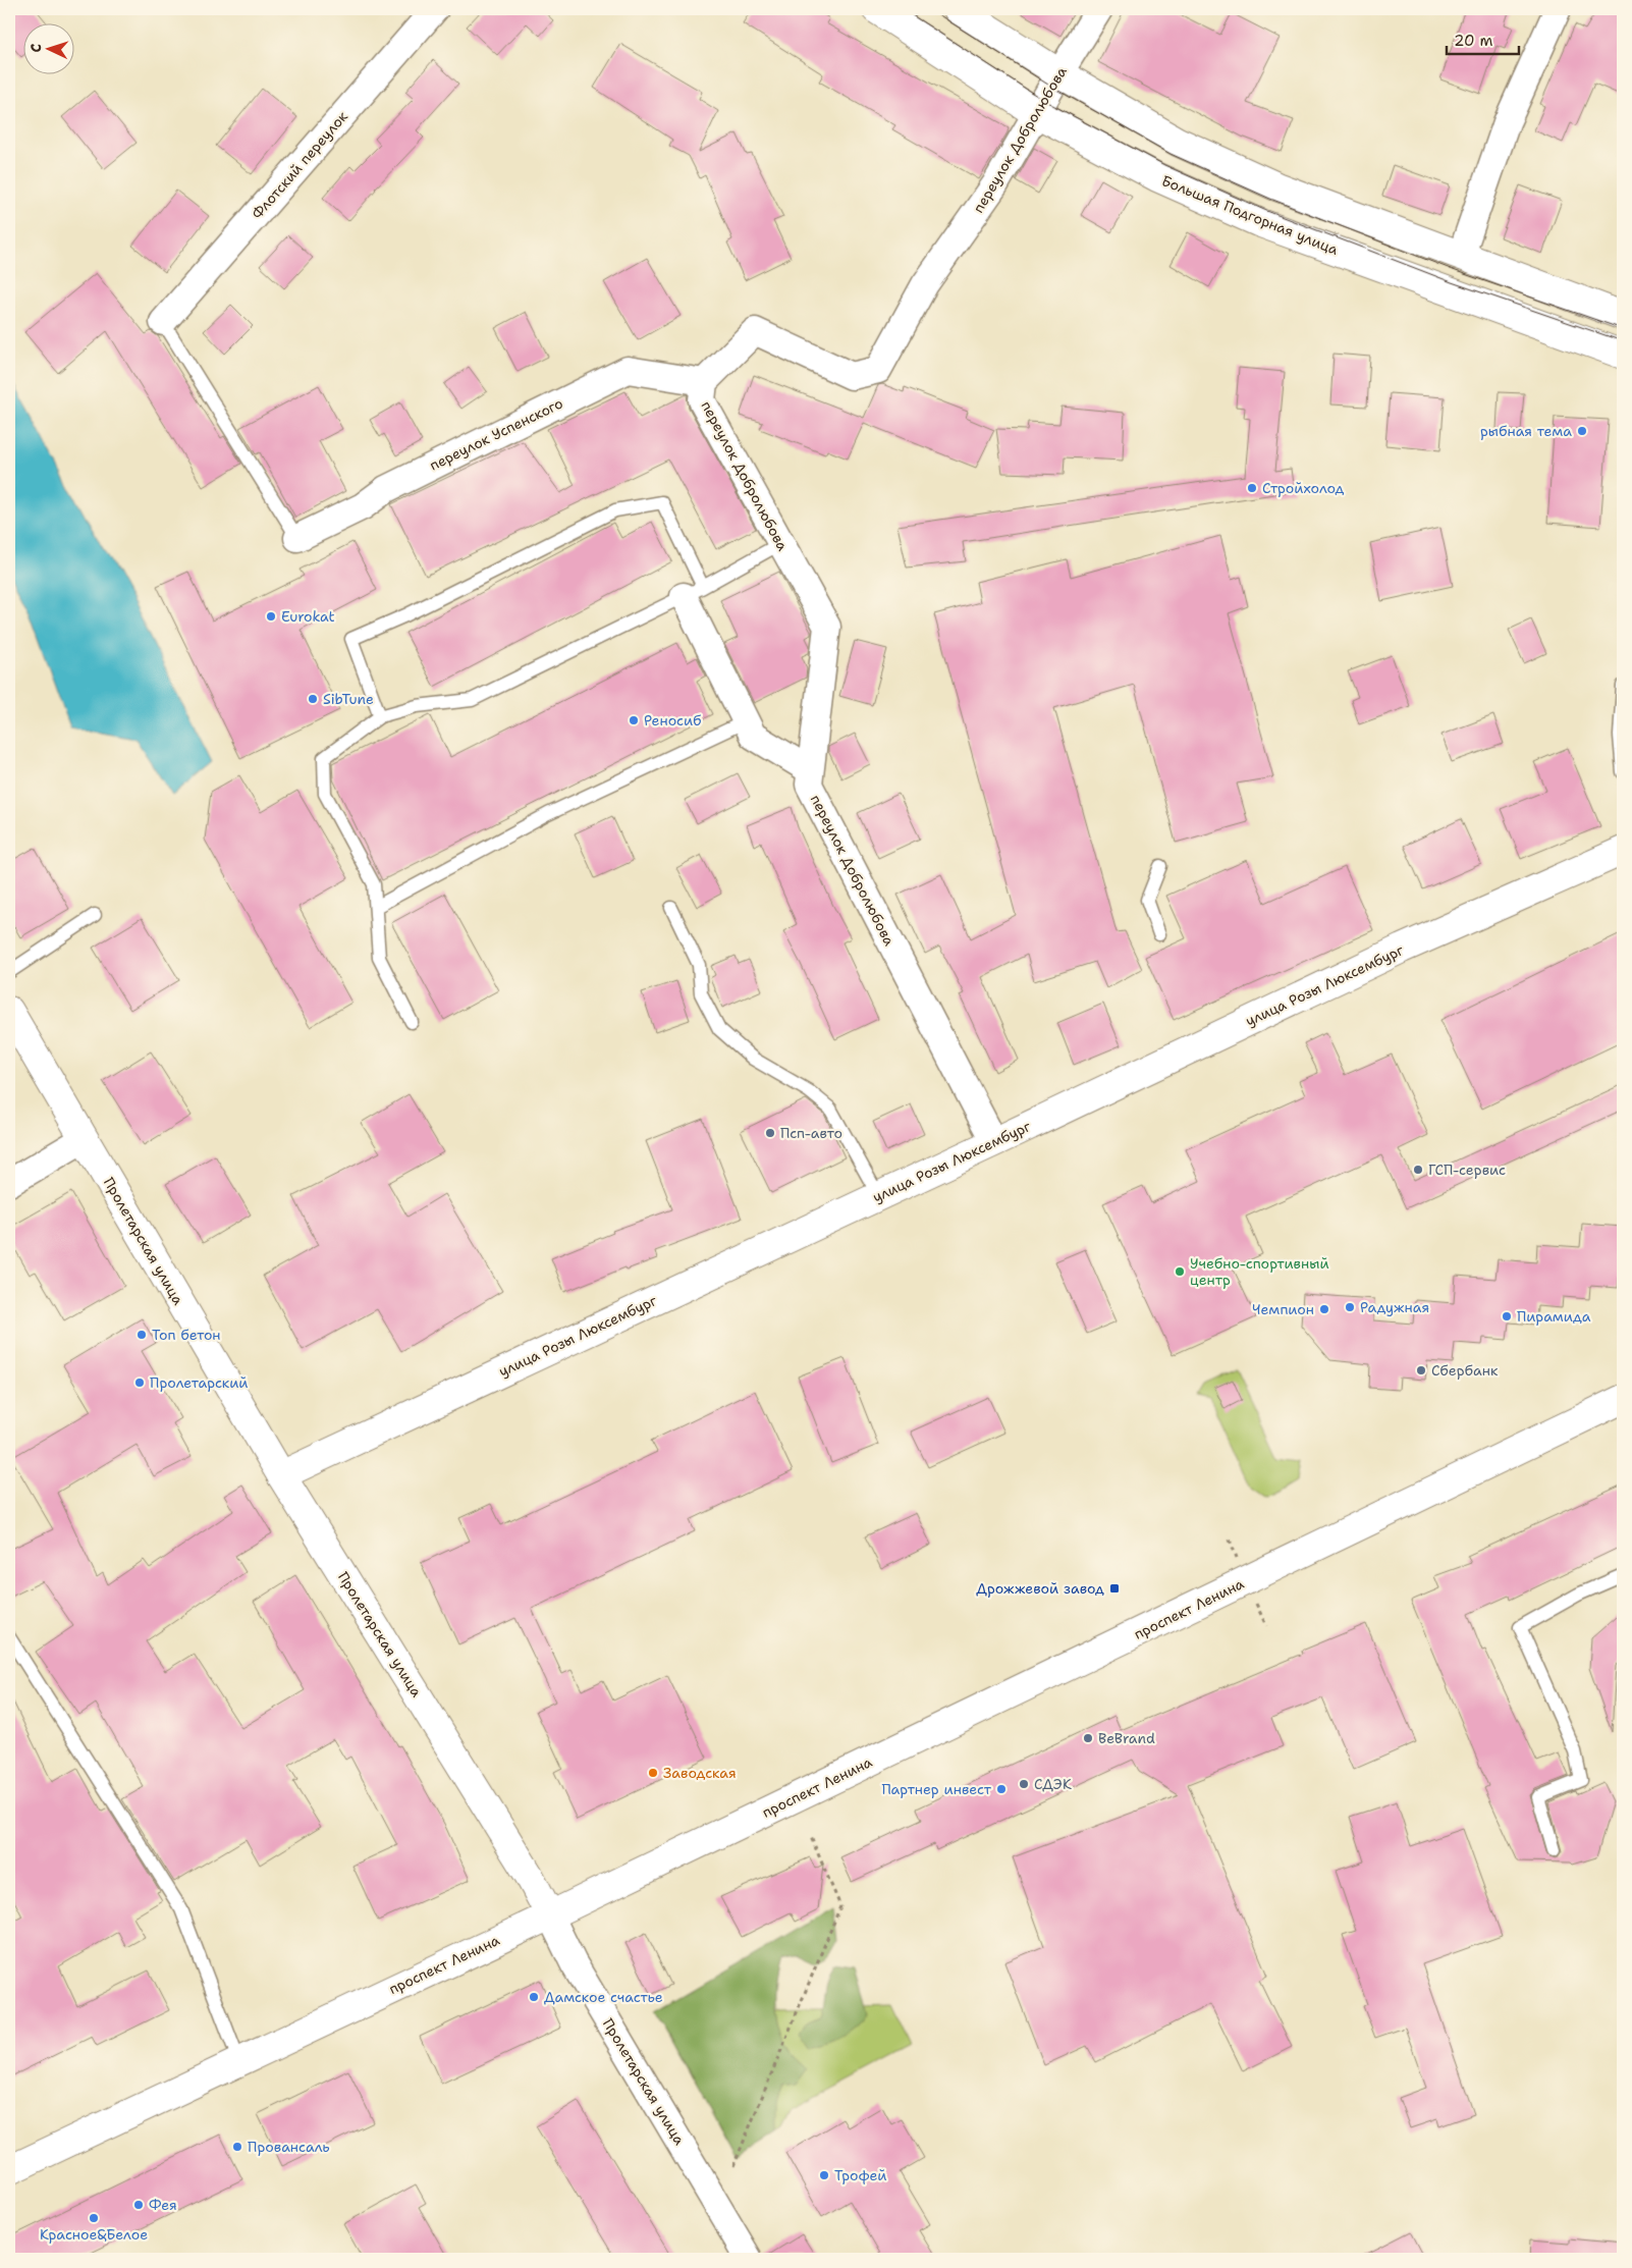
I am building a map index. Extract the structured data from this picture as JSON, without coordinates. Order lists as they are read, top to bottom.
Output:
{
  "streets": {
    "main road": [
      "Большая Подгорная улица",
      "улица Розы Люксембург",
      "Пролетарская улица",
      "проспект Ленина"
    ],
    "street": ["переулок Добролюбова", "Флотский переулок", "переулок Успенского"]
  },
  "crossings": [
    ["переулок Добролюбова", "Большая Подгорная улица"],
    ["переулок Добролюбова", "переулок Успенского"],
    ["переулок Добролюбова", "улица Розы Люксембург"],
    ["улица Розы Люксембург", "Пролетарская улица"],
    ["Пролетарская улица", "проспект Ленина"]
  ],
  "places": {
    "other": [
      "рыбная тема",
      "Стройхолод",
      "Eurokat",
      "SibTune",
      "Реносиб",
      "Псп-авто",
      "ГСП-сервис",
      "Учебно-спортивный центр",
      "Радужная",
      "Чемпион",
      "Пирамида",
      "Топ бетон",
      "Сбербанк",
      "Пролетарский",
      "BeBrand",
      "Заводская",
      "СДЭК",
      "Партнер инвест",
      "Дамское счастье",
      "Провансаль",
      "Трофей",
      "Фея",
      "Красное&Белое"
    ],
    "transit": ["Дрожжевой завод"]
  },
  "scale_bar": "20 m",
  "north": "left"
}
